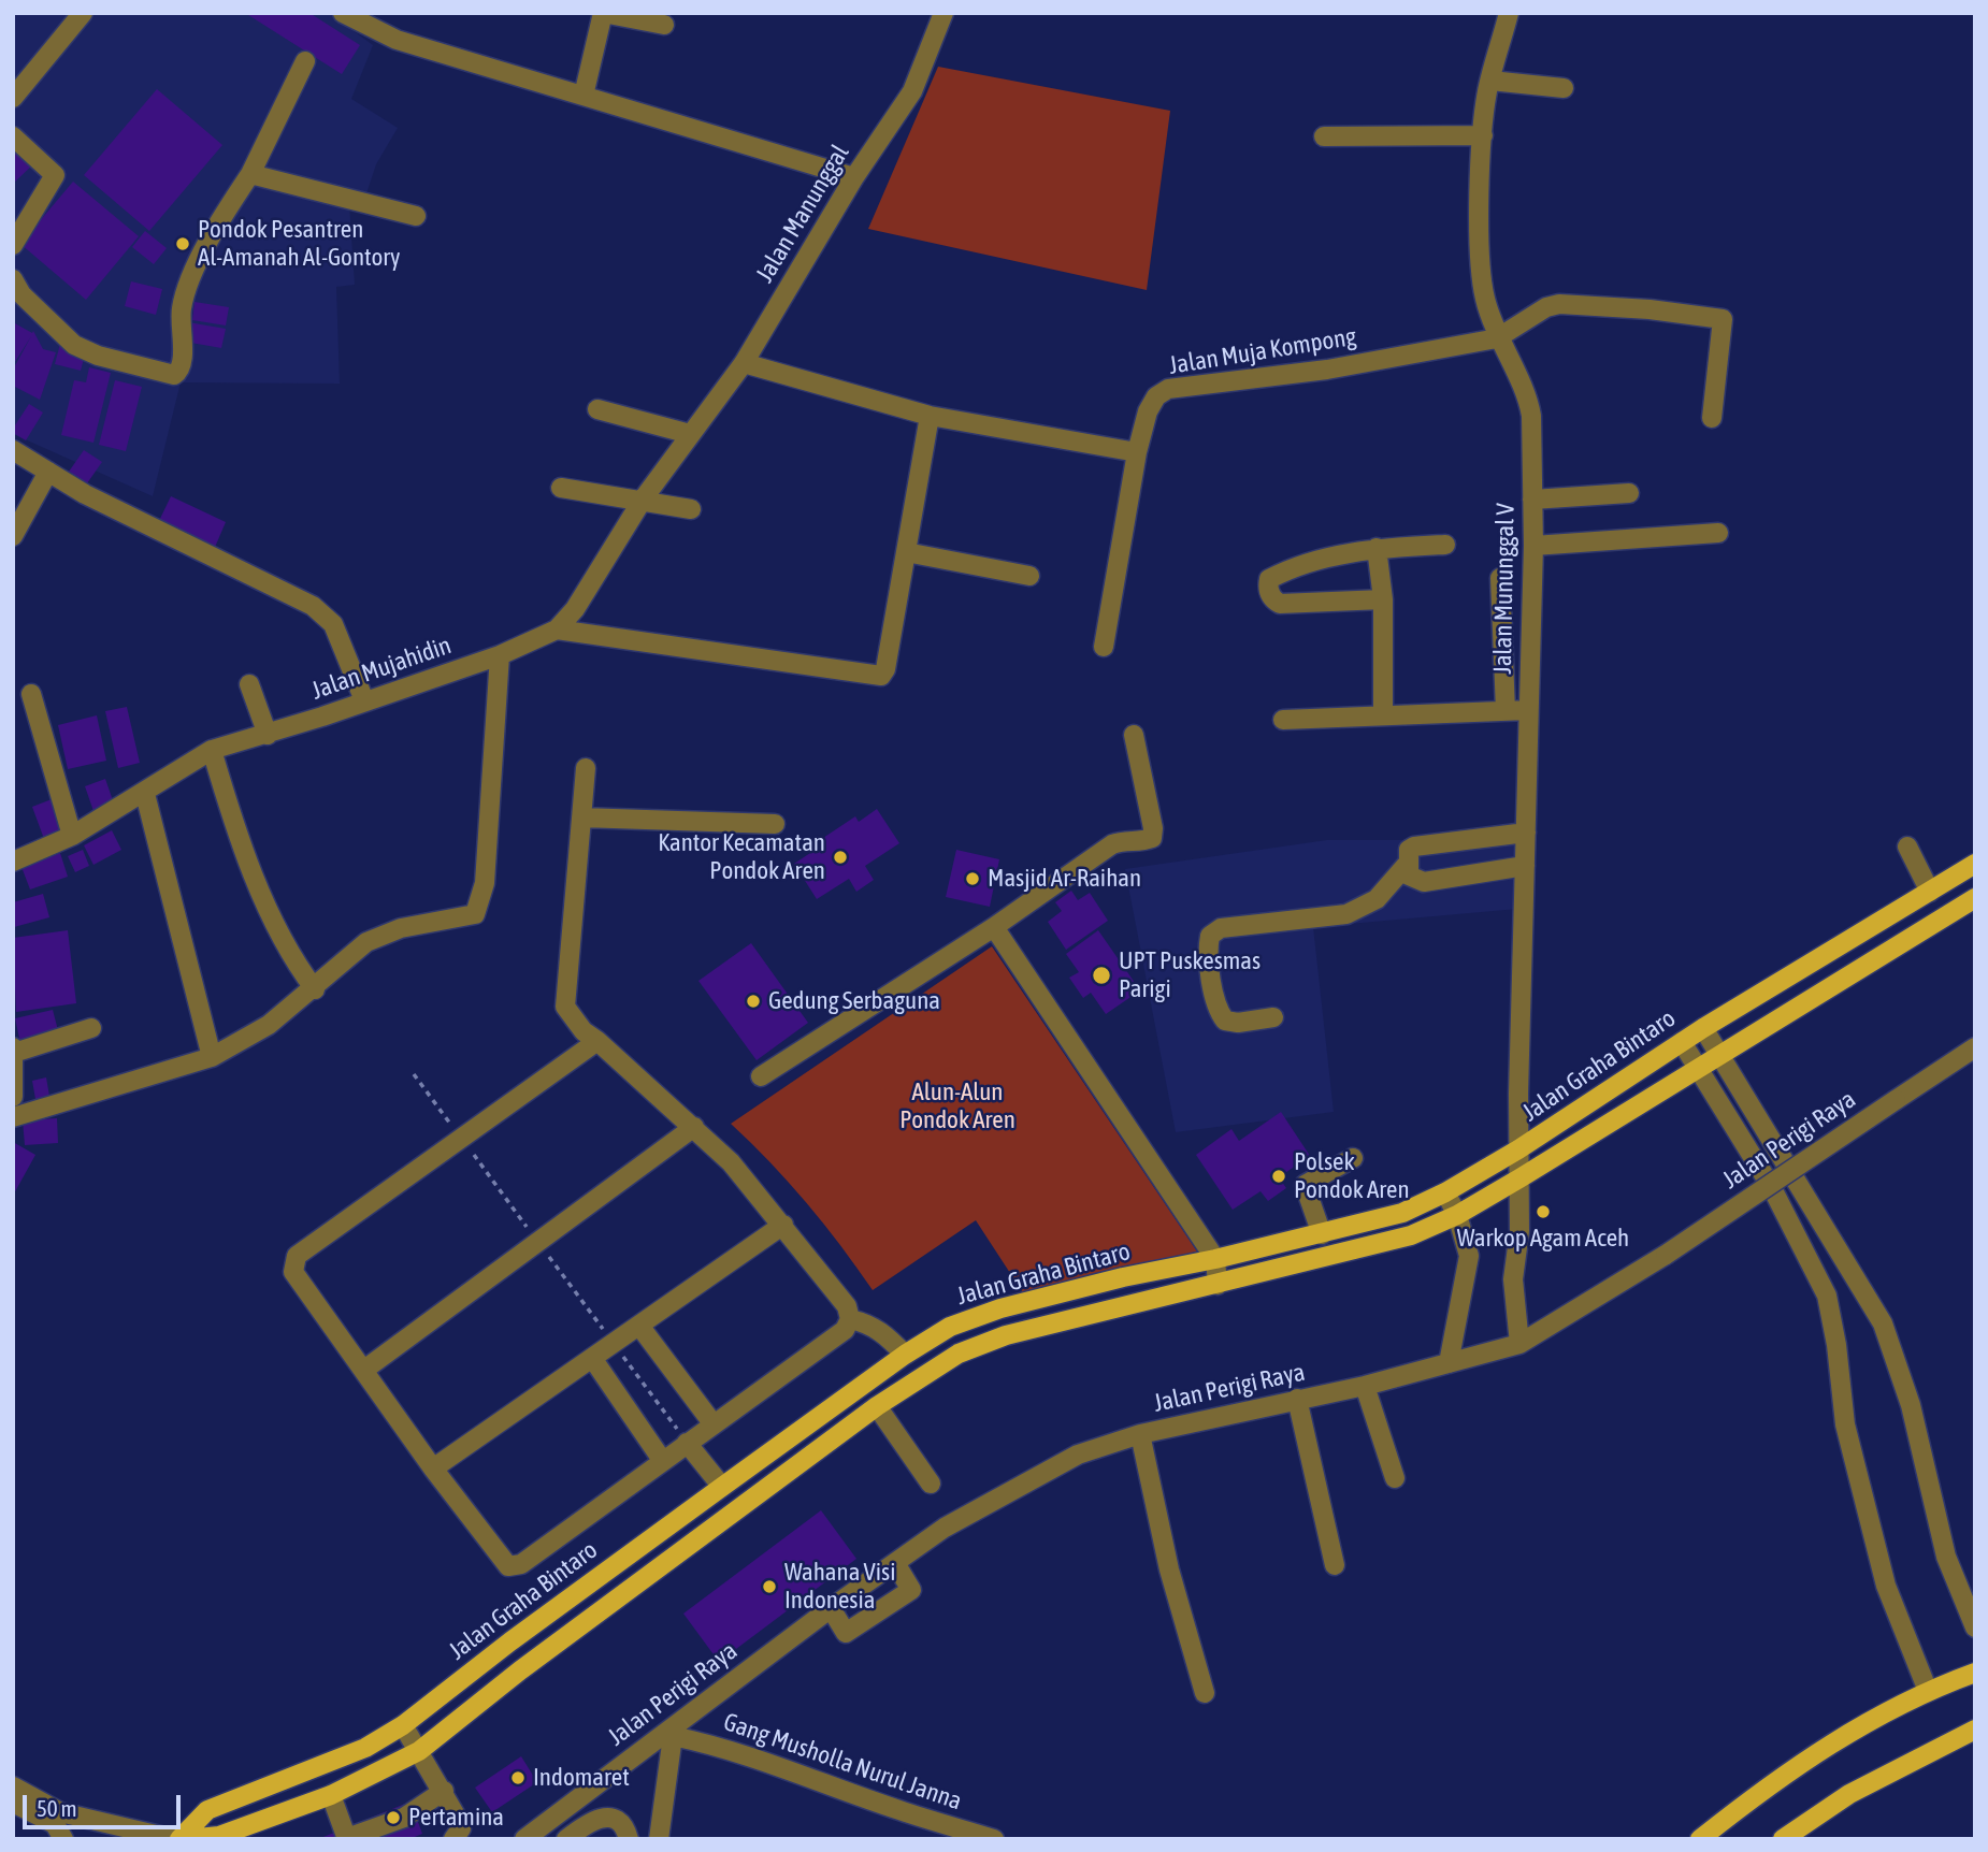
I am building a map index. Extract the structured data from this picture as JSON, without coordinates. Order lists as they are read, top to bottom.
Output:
{
  "streets": {
    "main road": ["Jalan Graha Bintaro"],
    "street": [
      "Jalan Manunggal",
      "Jalan Muja Kompong",
      "Jalan Mununggal V",
      "Jalan Mujahidin",
      "Jalan Perigi Raya",
      "Gang Musholla Nurul Janna"
    ]
  },
  "crossings": [
    ["Jalan Manunggal", "Jalan Mujahidin"],
    ["Jalan Muja Kompong", "Jalan Mununggal V"],
    ["Jalan Mununggal V", "Jalan Graha Bintaro"],
    ["Jalan Mununggal V", "Jalan Perigi Raya"],
    ["Jalan Perigi Raya", "Gang Musholla Nurul Janna"]
  ],
  "parks": ["Alun-Alun Pondok Aren"],
  "places": [
    "Pondok Pesantren Al-Amanah Al-Gontory",
    "Kantor Kecamatan Pondok Aren",
    "Masjid Ar-Raihan",
    "UPT Puskesmas Parigi",
    "Gedung Serbaguna",
    "Polsek Pondok Aren",
    "Warkop Agam Aceh",
    "Wahana Visi Indonesia",
    "Indomaret",
    "Pertamina"
  ],
  "scale_bar": "50 m"
}
